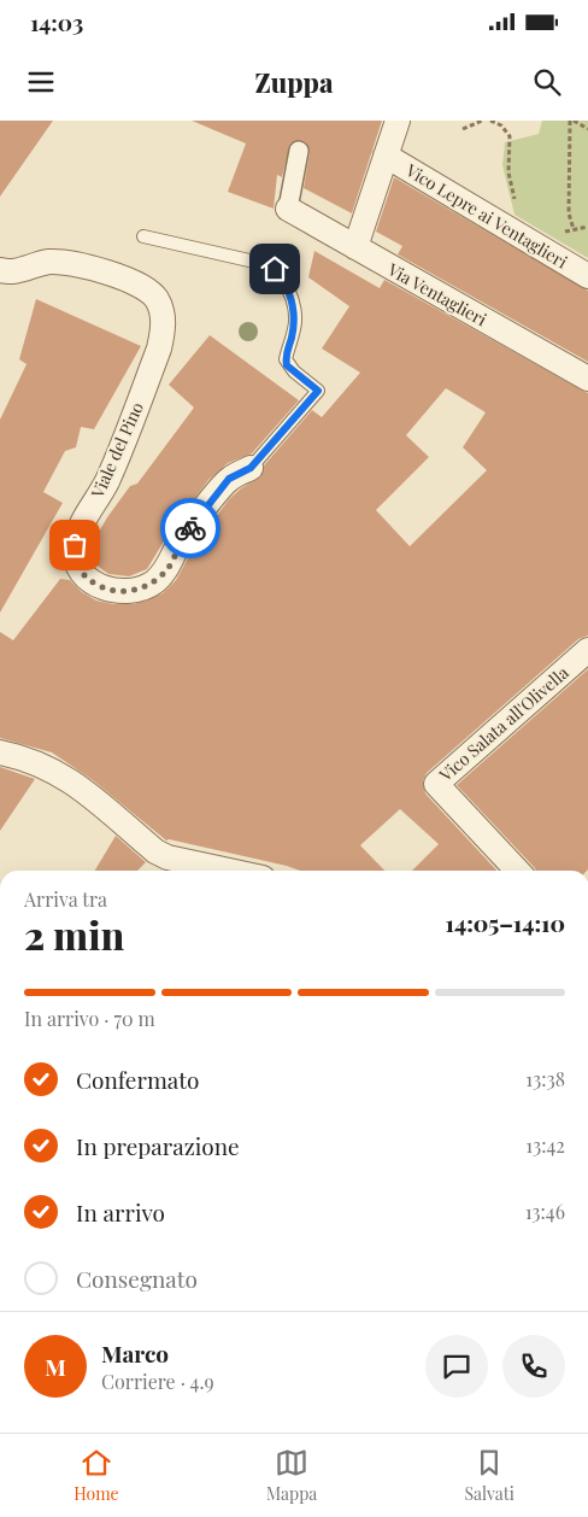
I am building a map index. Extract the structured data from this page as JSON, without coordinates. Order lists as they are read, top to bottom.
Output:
{
  "streets": {
    "street": [
      "Vico Lepre ai Ventaglieri",
      "Via Ventaglieri",
      "Viale del Pino",
      "Vico Salata all'Olivella"
    ]
  },
  "page": {
    "status": "14:03",
    "header": "Zuppa",
    "heading": ["2 min", "Arriva tra", "14:05–14:10"],
    "panel": ["Marco", "Corriere · 4.9"],
    "bar": "In arrivo · 70 m",
    "list": [
      ["Confermato", "13:38"],
      ["In preparazione", "13:42"],
      ["In arrivo", "13:46"],
      "Consegnato"
    ],
    "round": "M",
    "tabs": ["Home", "Mappa", "Salvati"]
  }
}
